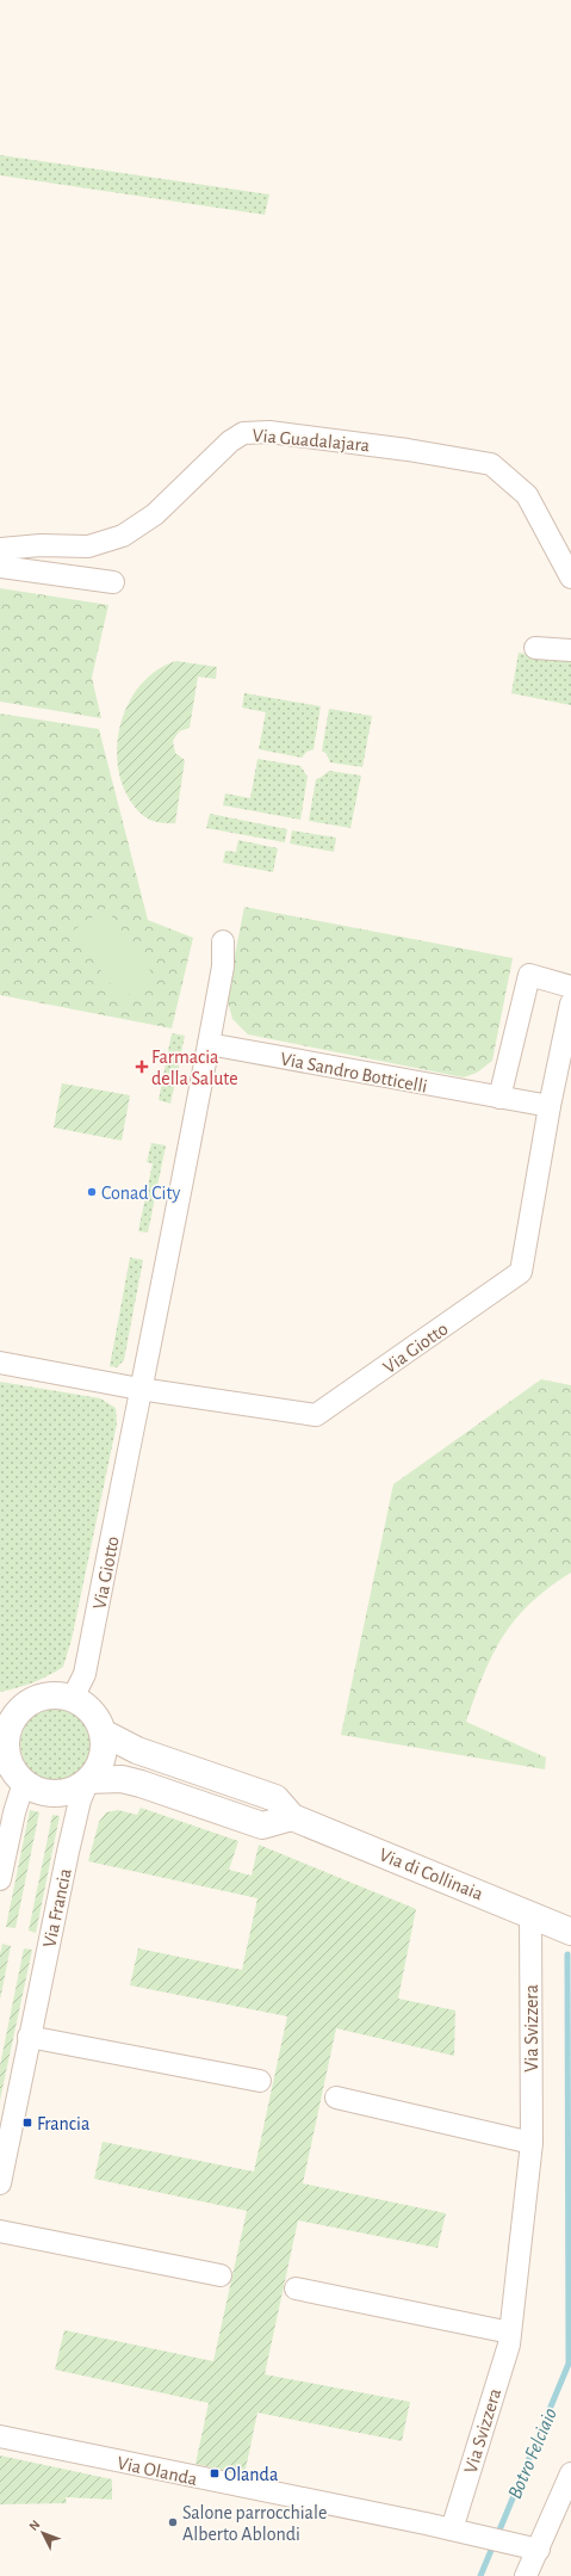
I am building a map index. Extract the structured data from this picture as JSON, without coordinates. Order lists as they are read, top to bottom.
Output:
{
  "streets": {
    "street": [
      "Via Guadalajara",
      "Via Sandro Botticelli",
      "Via Giotto",
      "Via di Collinaia",
      "Via Francia",
      "Via Svizzera",
      "Via Olanda"
    ]
  },
  "crossings": [
    ["Via Sandro Botticelli", "Via Giotto"],
    ["Via Giotto", "Via di Collinaia"],
    ["Via Giotto", "Via Francia"],
    ["Via di Collinaia", "Via Francia"],
    ["Via di Collinaia", "Via Svizzera"],
    ["Via Svizzera", "Via Olanda"]
  ],
  "water": ["Botro Felciaio"],
  "places": {
    "health": ["Farmacia della Salute"],
    "other": ["Conad City", "Salone parrocchiale Alberto Ablondi"],
    "transit": ["Francia", "Olanda"]
  },
  "north": "top left"
}
